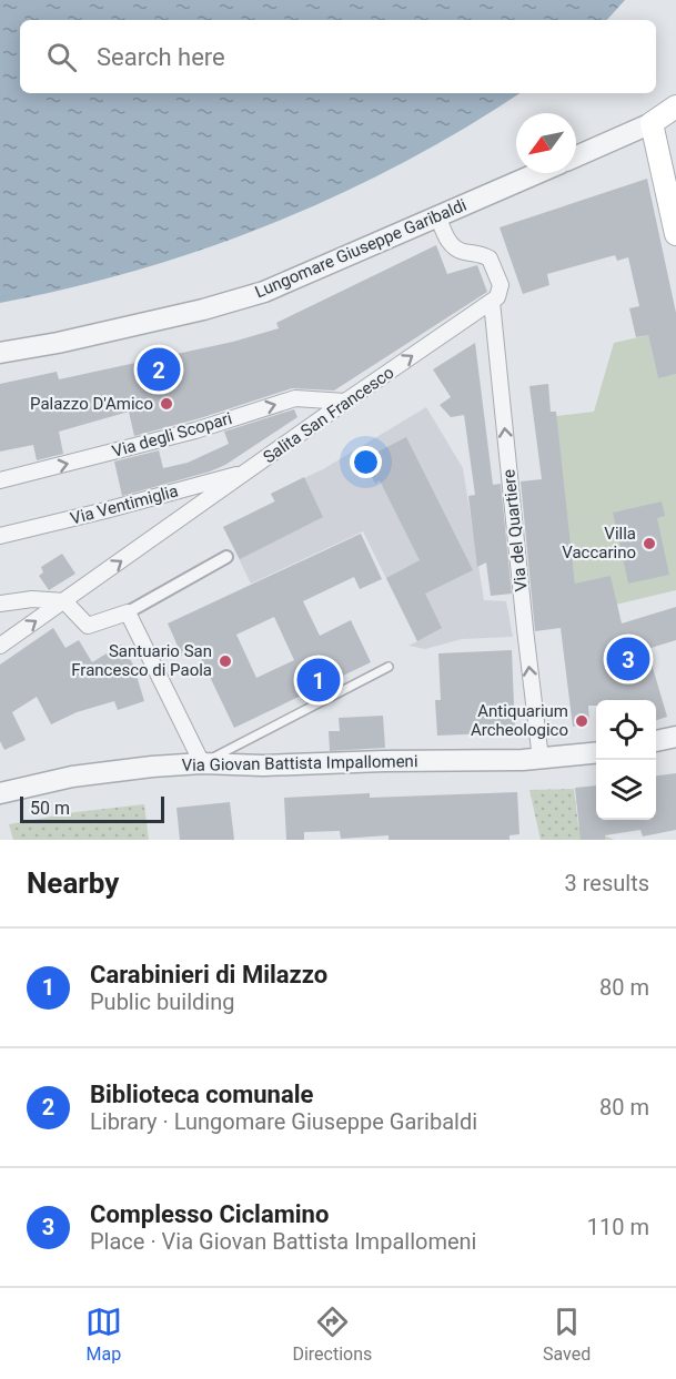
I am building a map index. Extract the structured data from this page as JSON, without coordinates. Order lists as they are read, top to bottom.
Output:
{
  "streets": {
    "street": [
      "Lungomare Giuseppe Garibaldi",
      "Salita San Francesco",
      "Via degli Scopari",
      "Via Ventimiglia",
      "Via del Quartiere",
      "Via Giovan Battista Impallomeni"
    ]
  },
  "crossings": [
    ["Salita San Francesco", "Via degli Scopari"],
    ["Salita San Francesco", "Via Ventimiglia"],
    ["Salita San Francesco", "Via del Quartiere"],
    ["Via del Quartiere", "Via Giovan Battista Impallomeni"]
  ],
  "one_way": ["Salita San Francesco", "Via degli Scopari", "Via del Quartiere"],
  "places": [
    "Palazzo D'Amico",
    "Villa Vaccarino",
    "Santuario San Francesco di Paola",
    "Antiquarium Archeologico"
  ],
  "scale_bar": "50 m",
  "north": "bottom left",
  "page": {
    "search": "Search here",
    "pins": ["2", "3", "1"],
    "scale": "50 m",
    "heading": ["Nearby", "3 results"],
    "list": [
      {
        "mark": "1",
        "name": "Carabinieri di Milazzo",
        "note": "Public building",
        "value": "80 m"
      },
      {
        "mark": "2",
        "name": "Biblioteca comunale",
        "note": "Library · Lungomare Giuseppe Garibaldi",
        "value": "80 m"
      },
      {
        "mark": "3",
        "name": "Complesso Ciclamino",
        "note": "Place · Via Giovan Battista Impallomeni",
        "value": "110 m"
      }
    ],
    "nav": ["Map", "Directions", "Saved"]
  }
}
